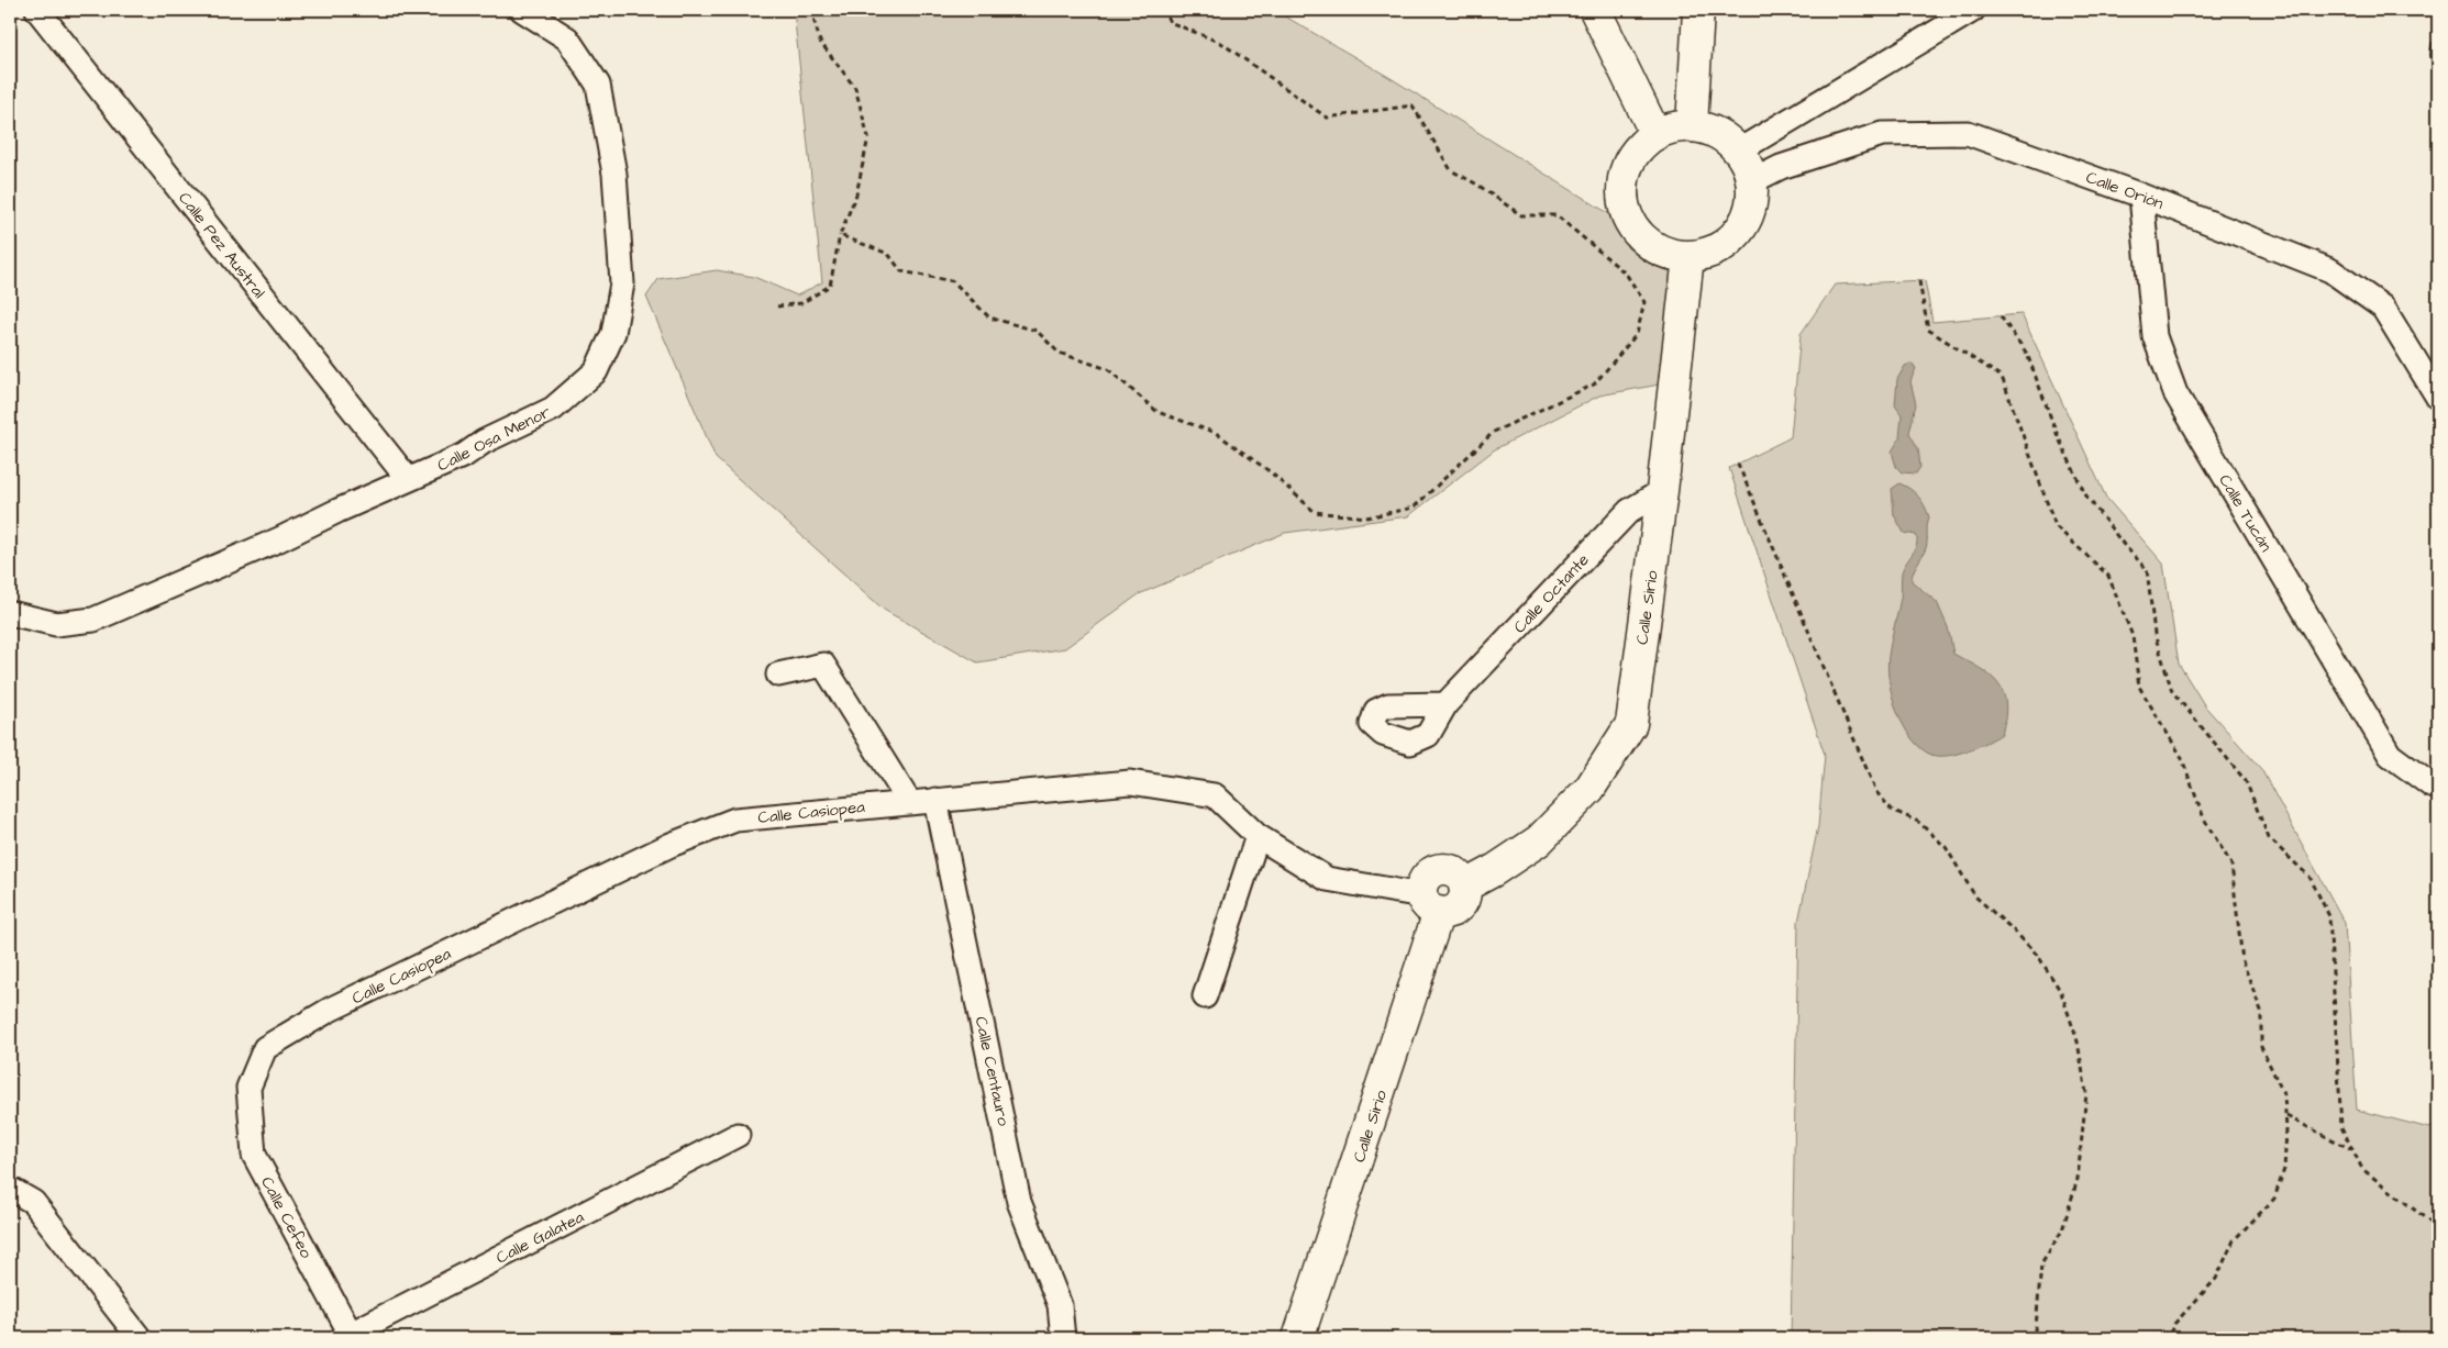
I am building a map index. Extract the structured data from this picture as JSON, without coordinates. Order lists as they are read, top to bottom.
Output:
{
  "streets": {
    "street": [
      "Calle Orión",
      "Calle Pez Austral",
      "Calle Osa Menor",
      "Calle Tucán",
      "Calle Octante",
      "Calle Sirio",
      "Calle Casiopea",
      "Calle Centauro",
      "Calle Cefeo",
      "Calle Galatea"
    ]
  },
  "crossings": [
    ["Calle Orión", "Calle Tucán"],
    ["Calle Orión", "Calle Sirio"],
    ["Calle Pez Austral", "Calle Osa Menor"],
    ["Calle Octante", "Calle Sirio"],
    ["Calle Sirio", "Calle Casiopea"],
    ["Calle Casiopea", "Calle Centauro"],
    ["Calle Casiopea", "Calle Cefeo"],
    ["Calle Cefeo", "Calle Galatea"]
  ]
}
